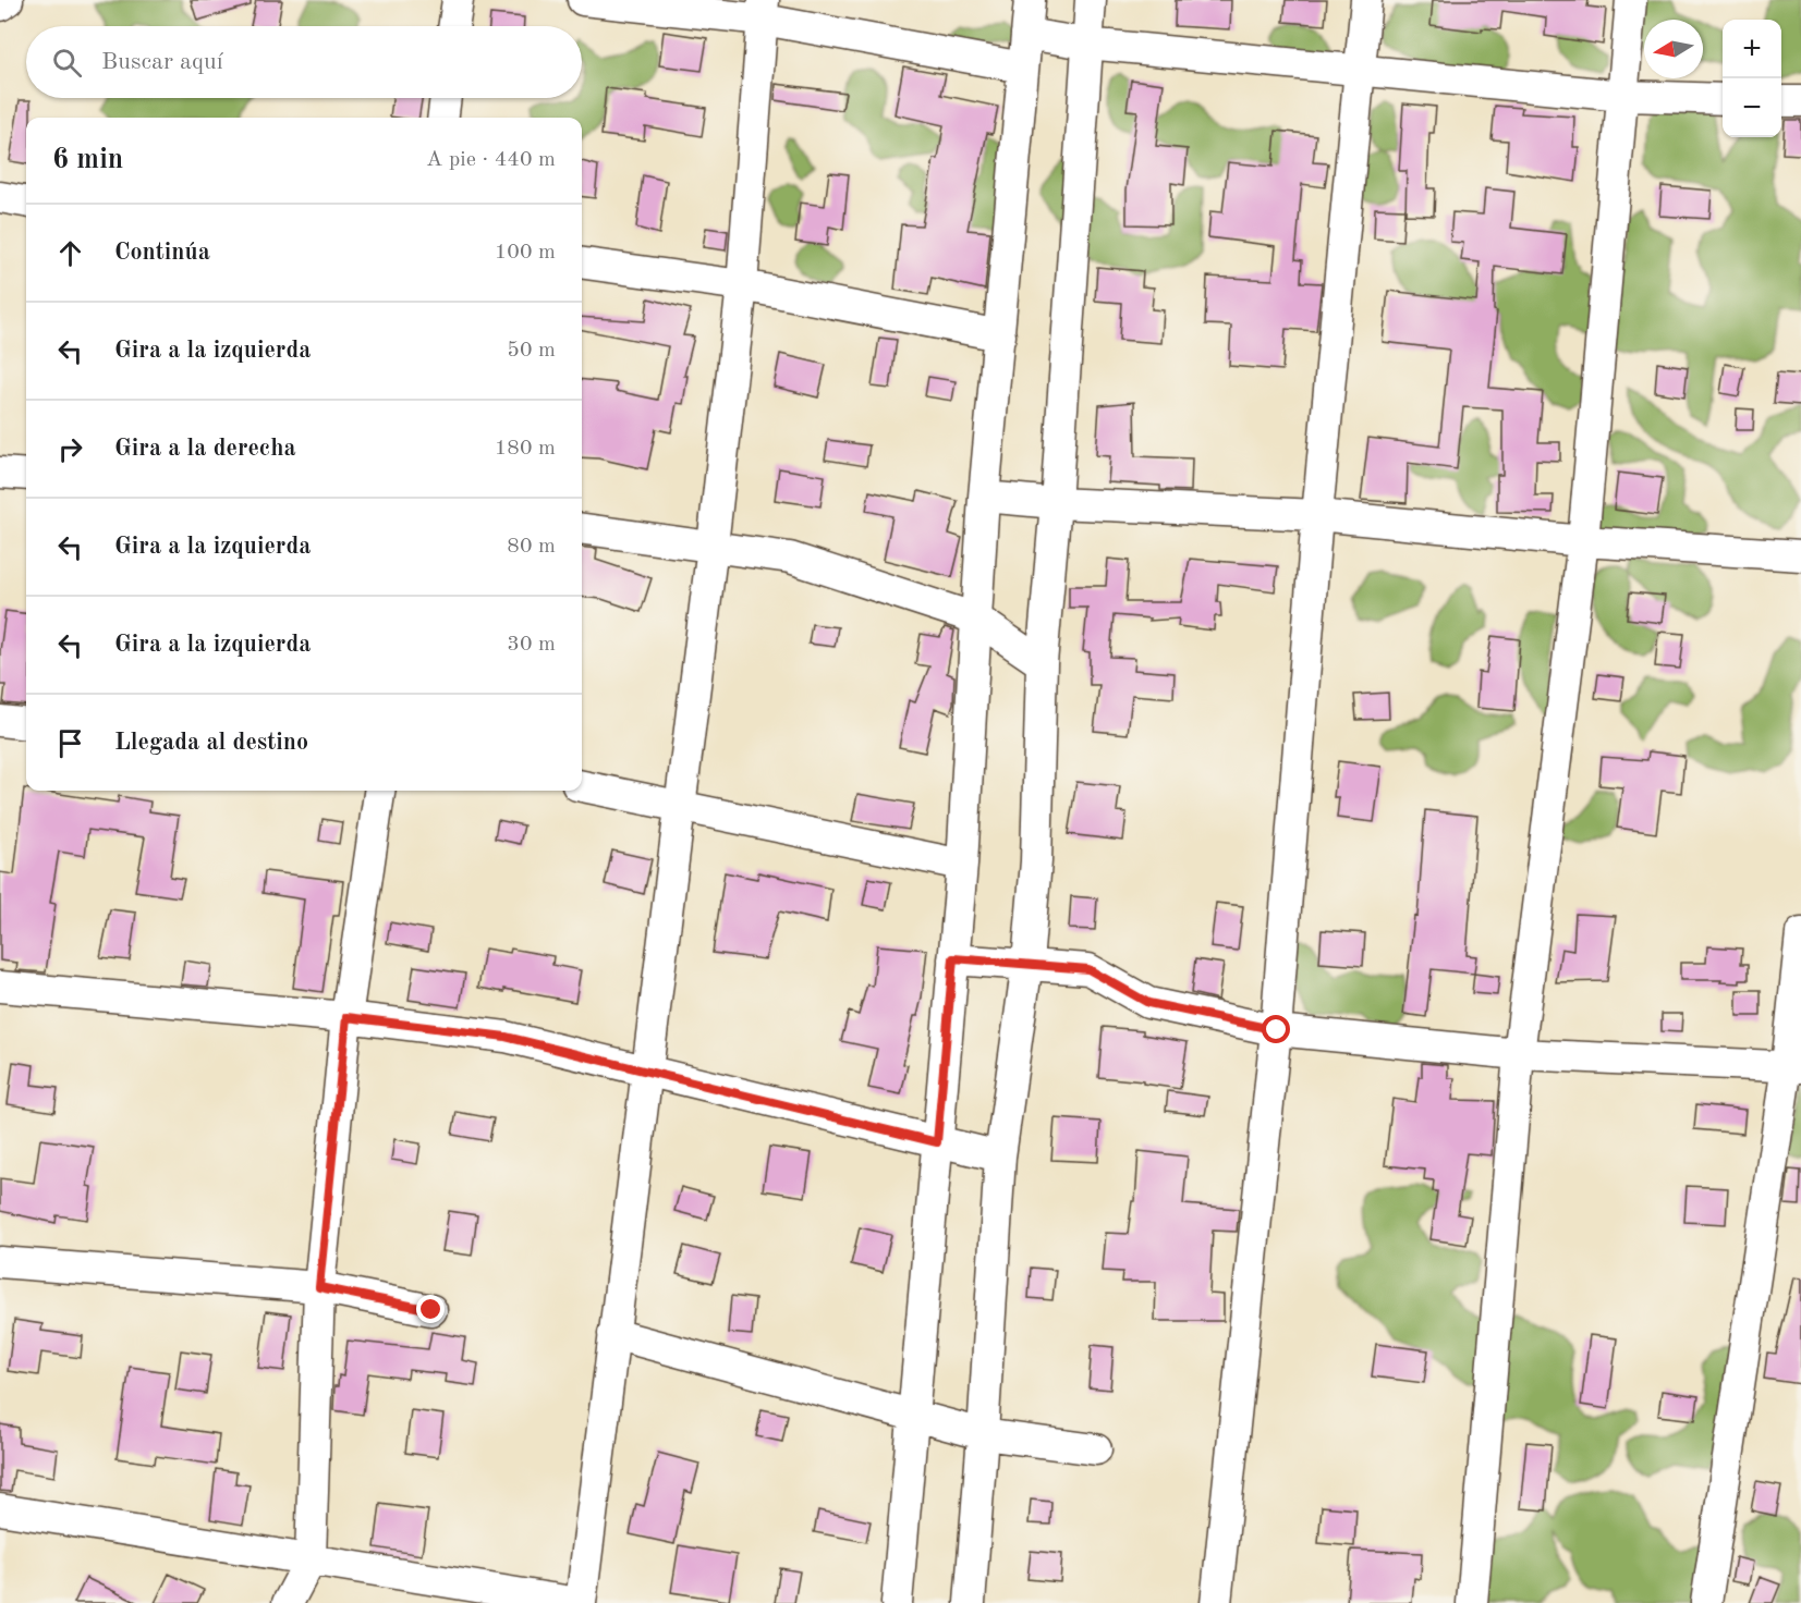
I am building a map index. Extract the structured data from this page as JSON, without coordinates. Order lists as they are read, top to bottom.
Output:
{
  "north": "left",
  "page": {
    "map_buttons": ["+", "−"],
    "search": "Buscar aquí",
    "heading": ["6 min", "A pie · 440 m"],
    "list": [
      ["Continúa", "100 m"],
      ["Gira a la izquierda", "50 m"],
      ["Gira a la derecha", "180 m"],
      ["Gira a la izquierda", "80 m"],
      ["Gira a la izquierda", "30 m"],
      "Llegada al destino"
    ]
  }
}
